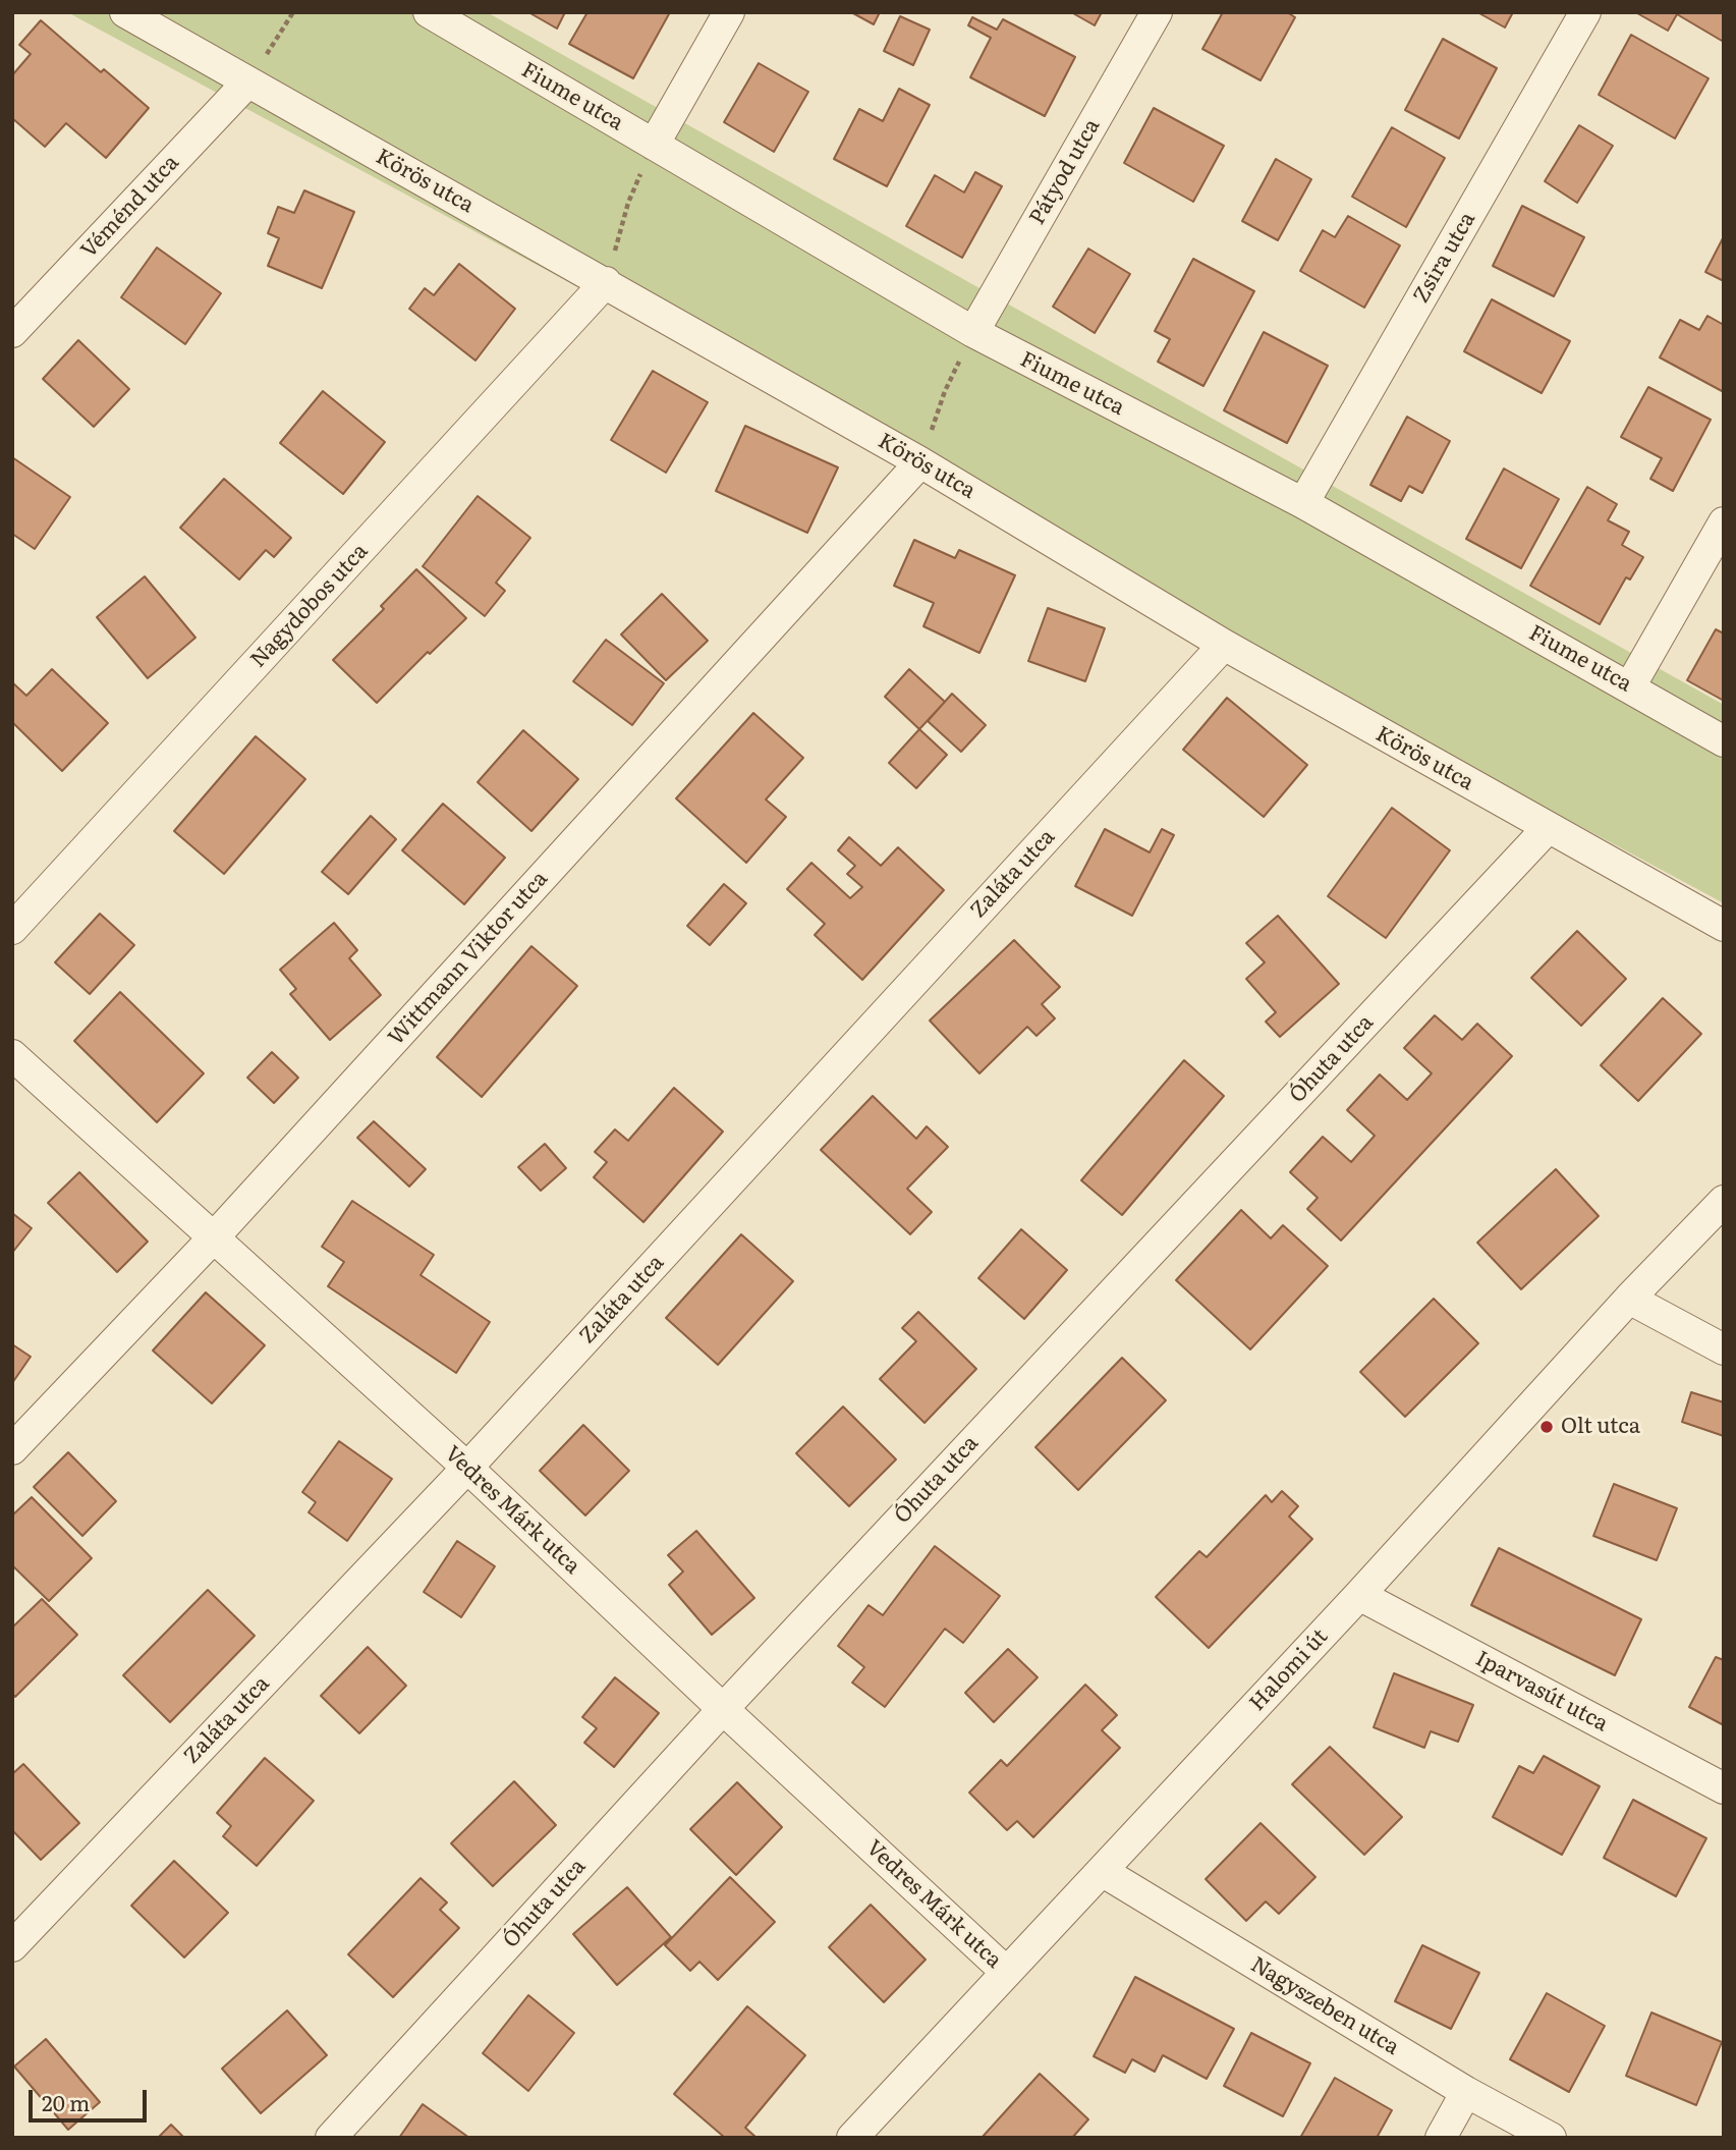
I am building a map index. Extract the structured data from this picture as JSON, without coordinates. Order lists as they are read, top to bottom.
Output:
{
  "streets": {
    "street": [
      "Fiume utca",
      "Pátyod utca",
      "Körös utca",
      "Véménd utca",
      "Zsira utca",
      "Nagydobos utca",
      "Zaláta utca",
      "Wittmann Viktor utca",
      "Óhuta utca",
      "Vedres Márk utca",
      "Halomi út",
      "Iparvasút utca",
      "Nagyszeben utca"
    ]
  },
  "crossings": [
    ["Fiume utca", "Pátyod utca"],
    ["Fiume utca", "Zsira utca"],
    ["Körös utca", "Véménd utca"],
    ["Körös utca", "Nagydobos utca"],
    ["Körös utca", "Zaláta utca"],
    ["Körös utca", "Wittmann Viktor utca"],
    ["Körös utca", "Óhuta utca"],
    ["Zaláta utca", "Vedres Márk utca"],
    ["Wittmann Viktor utca", "Vedres Márk utca"],
    ["Óhuta utca", "Vedres Márk utca"],
    ["Vedres Márk utca", "Halomi út"],
    ["Halomi út", "Iparvasút utca"],
    ["Halomi út", "Nagyszeben utca"]
  ],
  "places": ["Olt utca"],
  "scale_bar": "20 m"
}
